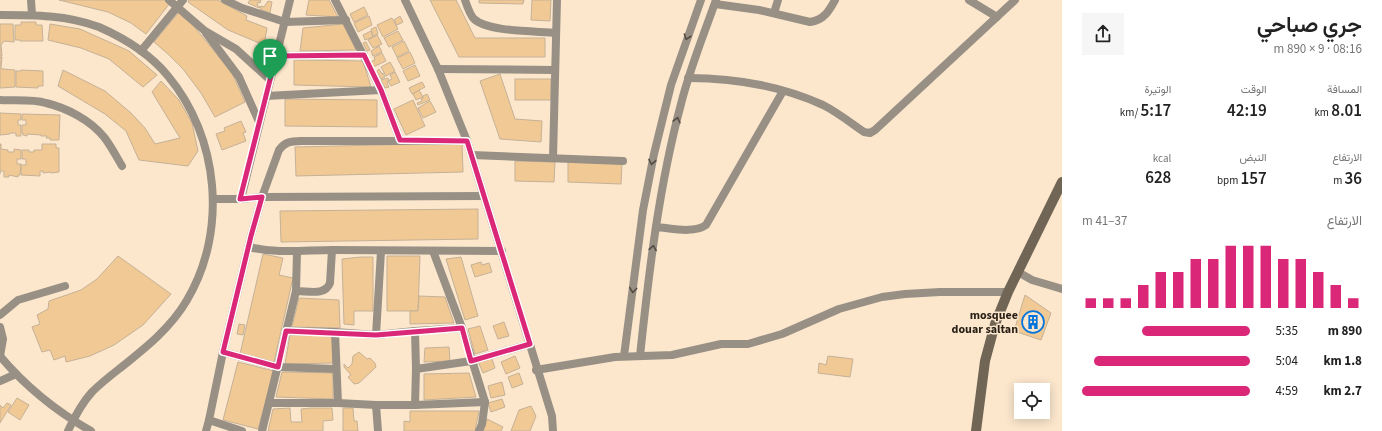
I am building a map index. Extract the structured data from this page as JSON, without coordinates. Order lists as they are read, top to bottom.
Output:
{
  "places": {
    "building": ["mosquee douar saltan"]
  },
  "page": {
    "heading": ["جري صباحي", "08:16 · 9 × 890 m"],
    "stats": [
      ["المسافة", "8.01 km"],
      ["الوقت", "42:19"],
      ["الوتيرة", "5:17 /km"],
      ["الارتفاع", "36 m"],
      ["النبض", "157 bpm"],
      ["kcal", "628"]
    ],
    "chart": ["الارتفاع", "37–41 m"],
    "list": [
      {
        "name": "890 m",
        "note": "5:35"
      },
      {
        "name": "1.8 km",
        "note": "5:04"
      },
      {
        "name": "2.7 km",
        "note": "4:59"
      }
    ]
  }
}
